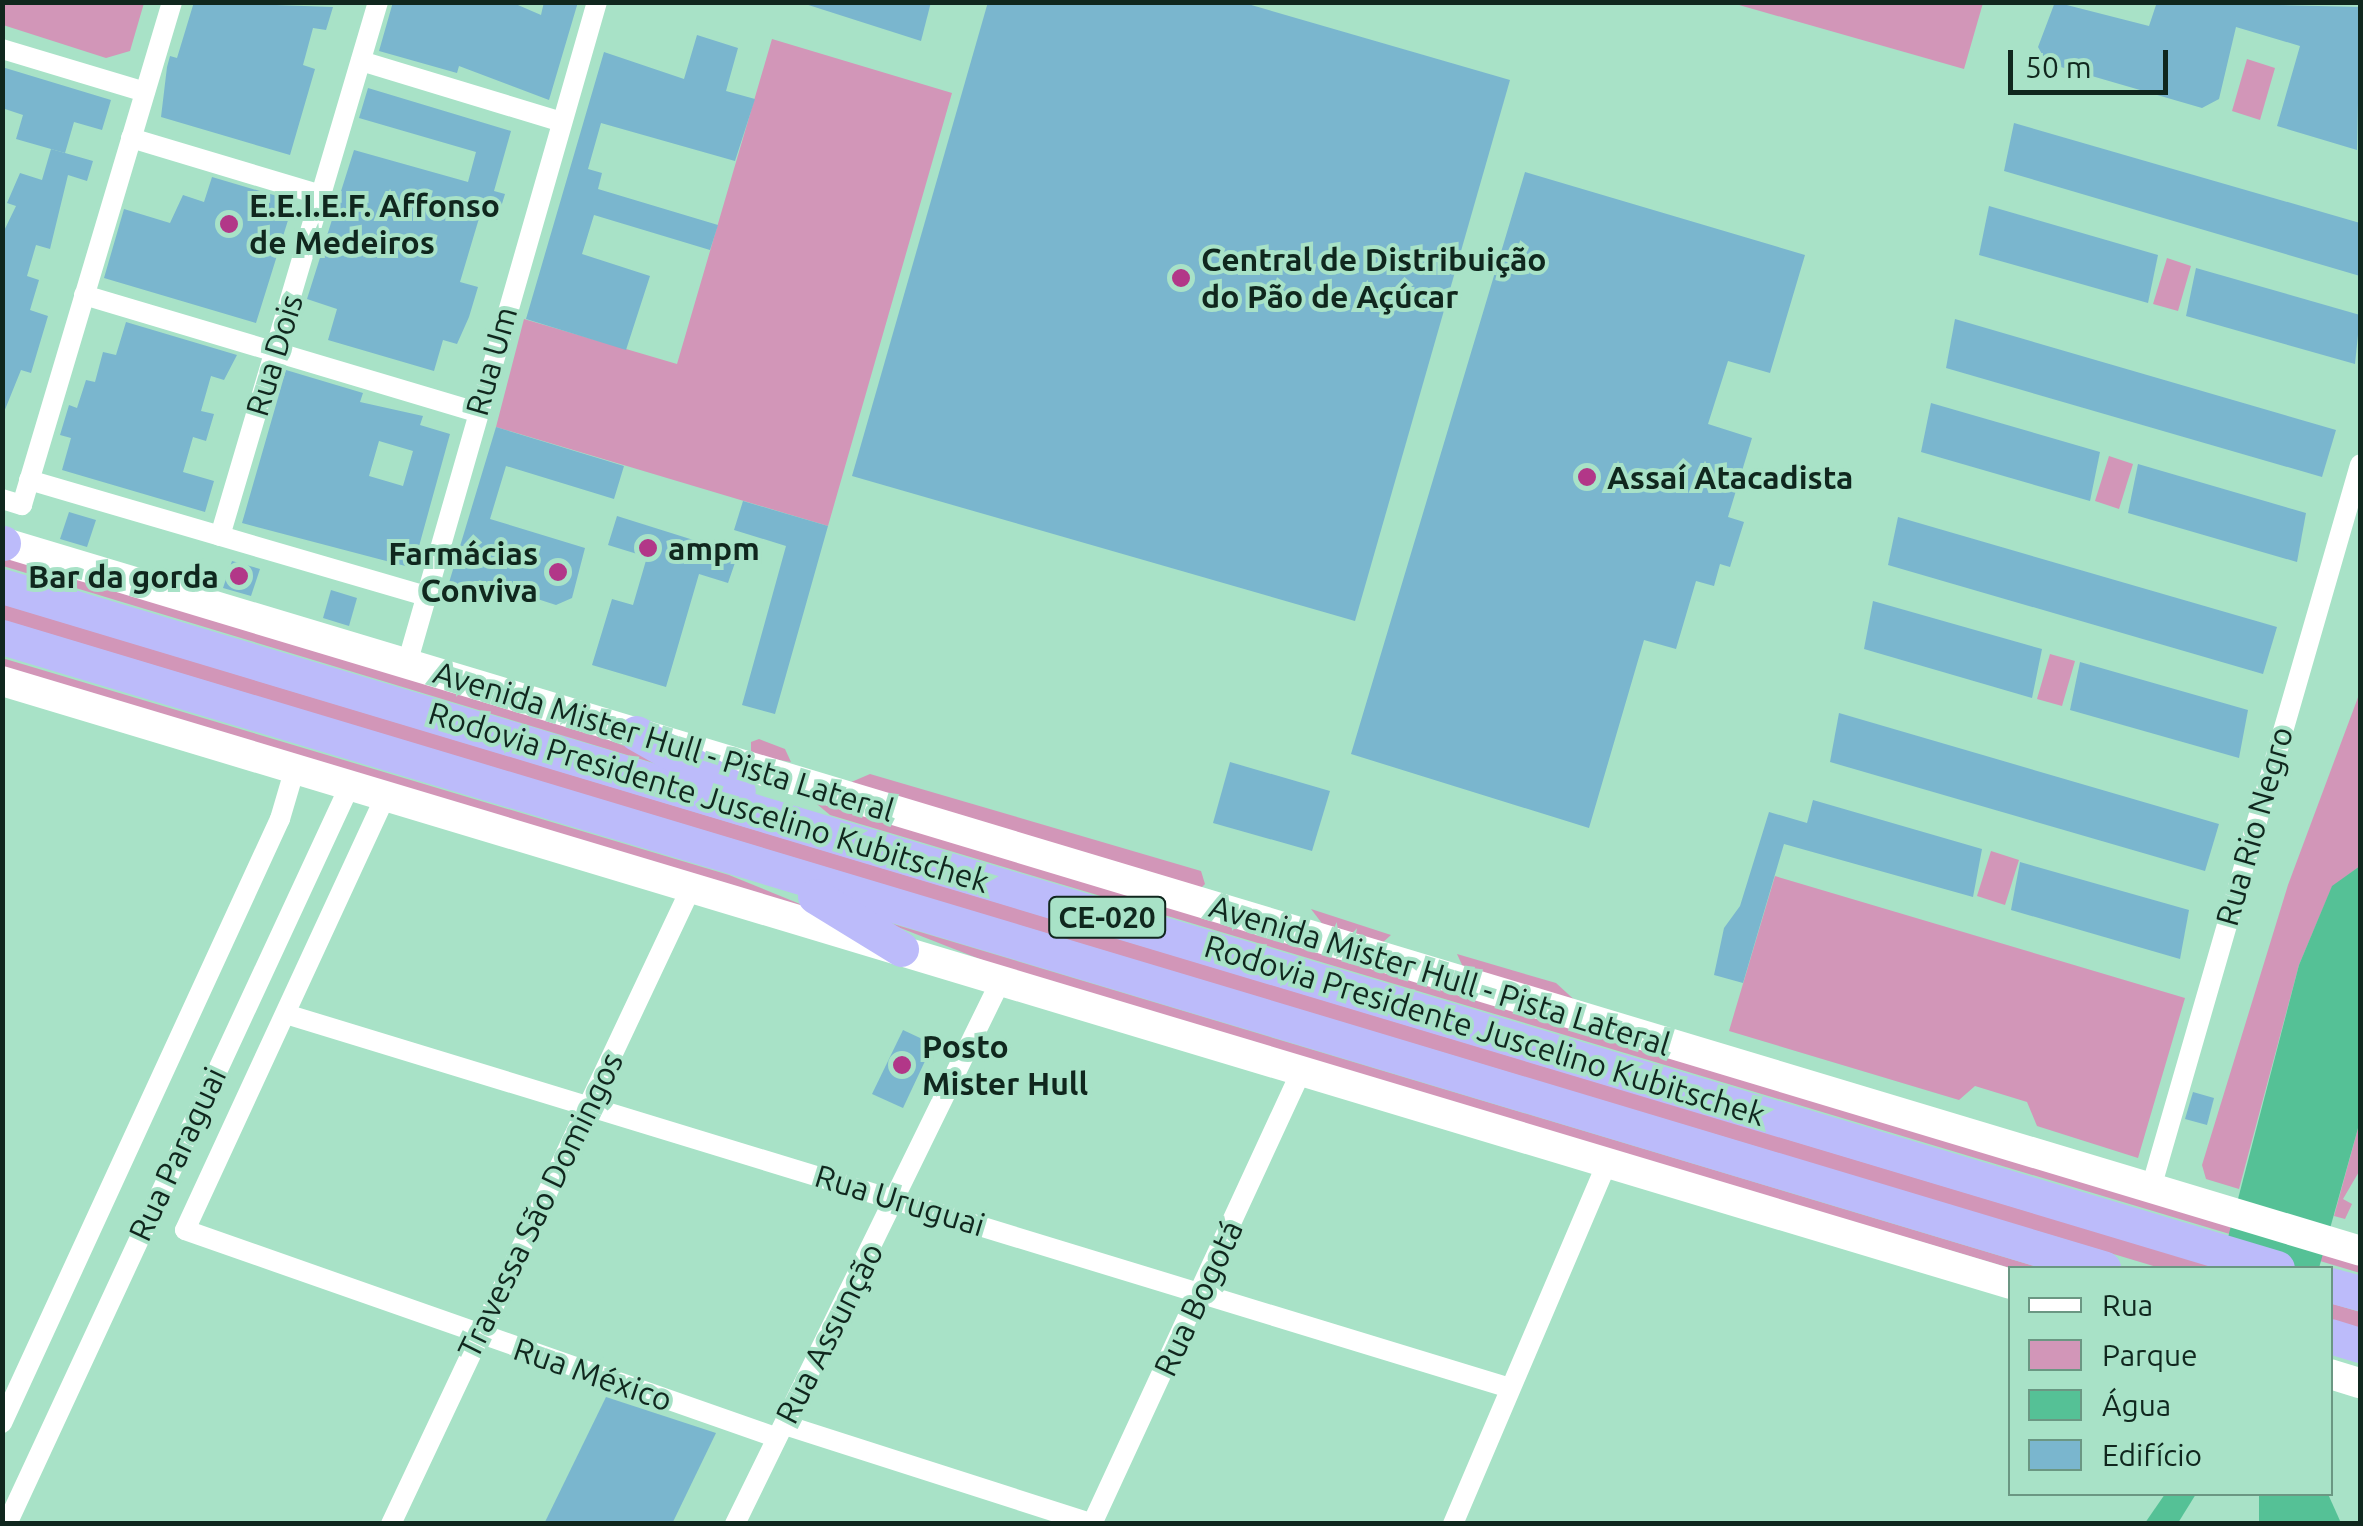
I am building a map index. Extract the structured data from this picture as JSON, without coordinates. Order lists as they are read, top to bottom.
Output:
{
  "streets": {
    "highway": ["Rodovia Presidente Juscelino Kubitschek", "CE-020"],
    "main road": ["Avenida Mister Hull - Pista Lateral"],
    "street": [
      "Rua Dois",
      "Rua Um",
      "Rua Rio Negro",
      "Rua Paraguai",
      "Rua Uruguai",
      "Travessa São Domingos",
      "Rua Bogotá",
      "Rua Assunção",
      "Rua México"
    ]
  },
  "crossings": [
    ["Rua Um", "Avenida Mister Hull - Pista Lateral"],
    ["Avenida Mister Hull - Pista Lateral", "Rua Rio Negro"],
    ["Rua Uruguai", "Travessa São Domingos"],
    ["Rua Uruguai", "Rua Bogotá"],
    ["Rua Uruguai", "Rua Assunção"],
    ["Rua Uruguai", "Rua México"],
    ["Travessa São Domingos", "Rua México"],
    ["Rua Bogotá", "Rua México"],
    ["Rua Assunção", "Rua México"]
  ],
  "places": [
    "E.E.I.E.F. Affonso de Medeiros",
    "Central de Distribuição do Pão de Açúcar",
    "Assaí Atacadista",
    "ampm",
    "Farmácias Conviva",
    "Bar da gorda",
    "Posto Mister Hull"
  ],
  "legend": [
    "Rua",
    "Parque",
    "Água",
    "Edifício"
  ],
  "scale_bar": "50 m"
}
